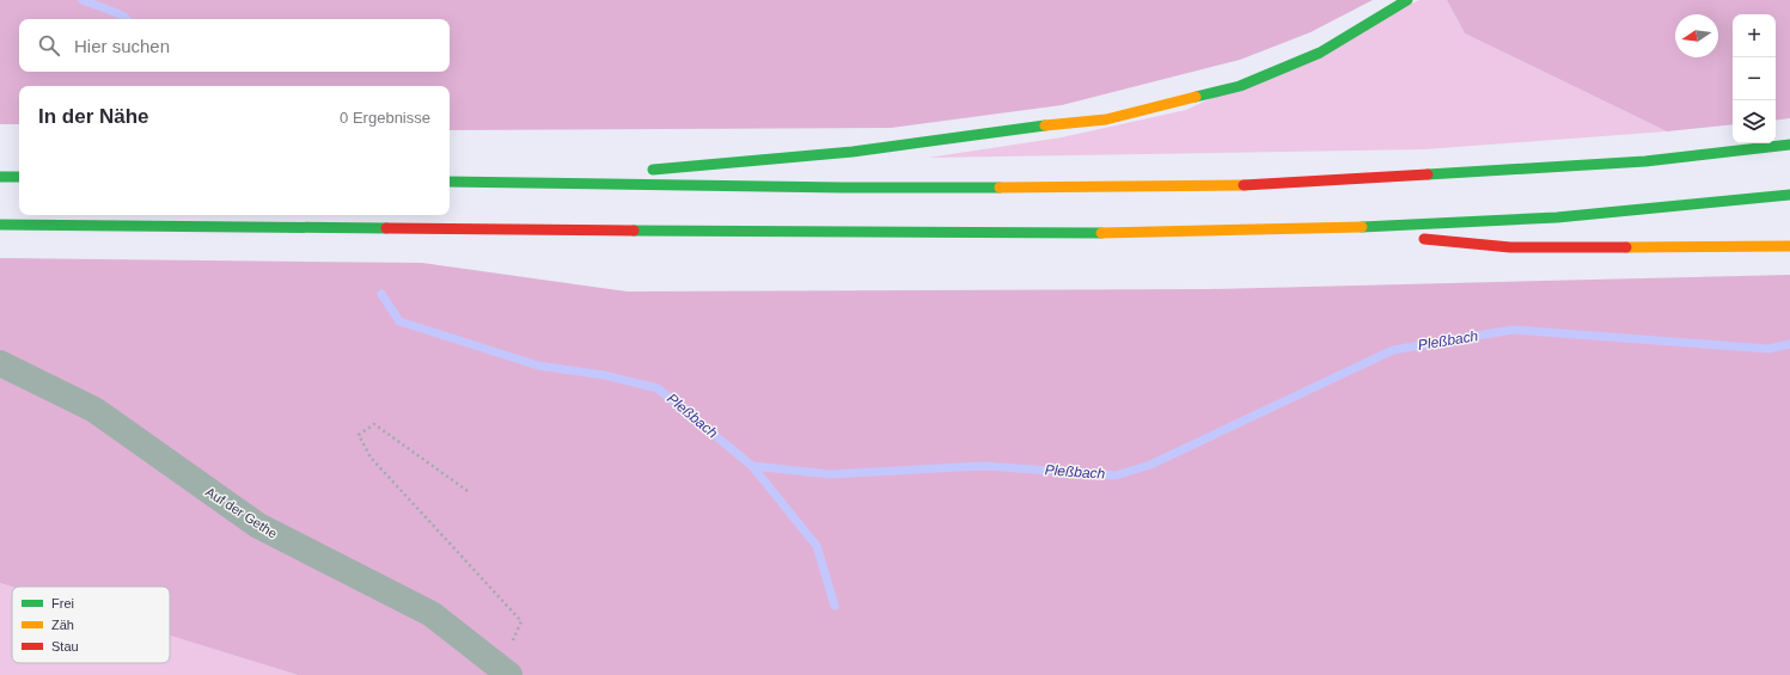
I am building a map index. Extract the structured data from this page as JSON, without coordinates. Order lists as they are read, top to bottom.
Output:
{
  "streets": {
    "street": ["Auf der Gethe"]
  },
  "water": ["Pleßbach"],
  "legend": ["Frei", "Zäh", "Stau"],
  "north": "left",
  "page": {
    "map_buttons": ["+", "−"],
    "search": "Hier suchen",
    "heading": ["In der Nähe", "0 Ergebnisse"]
  }
}
